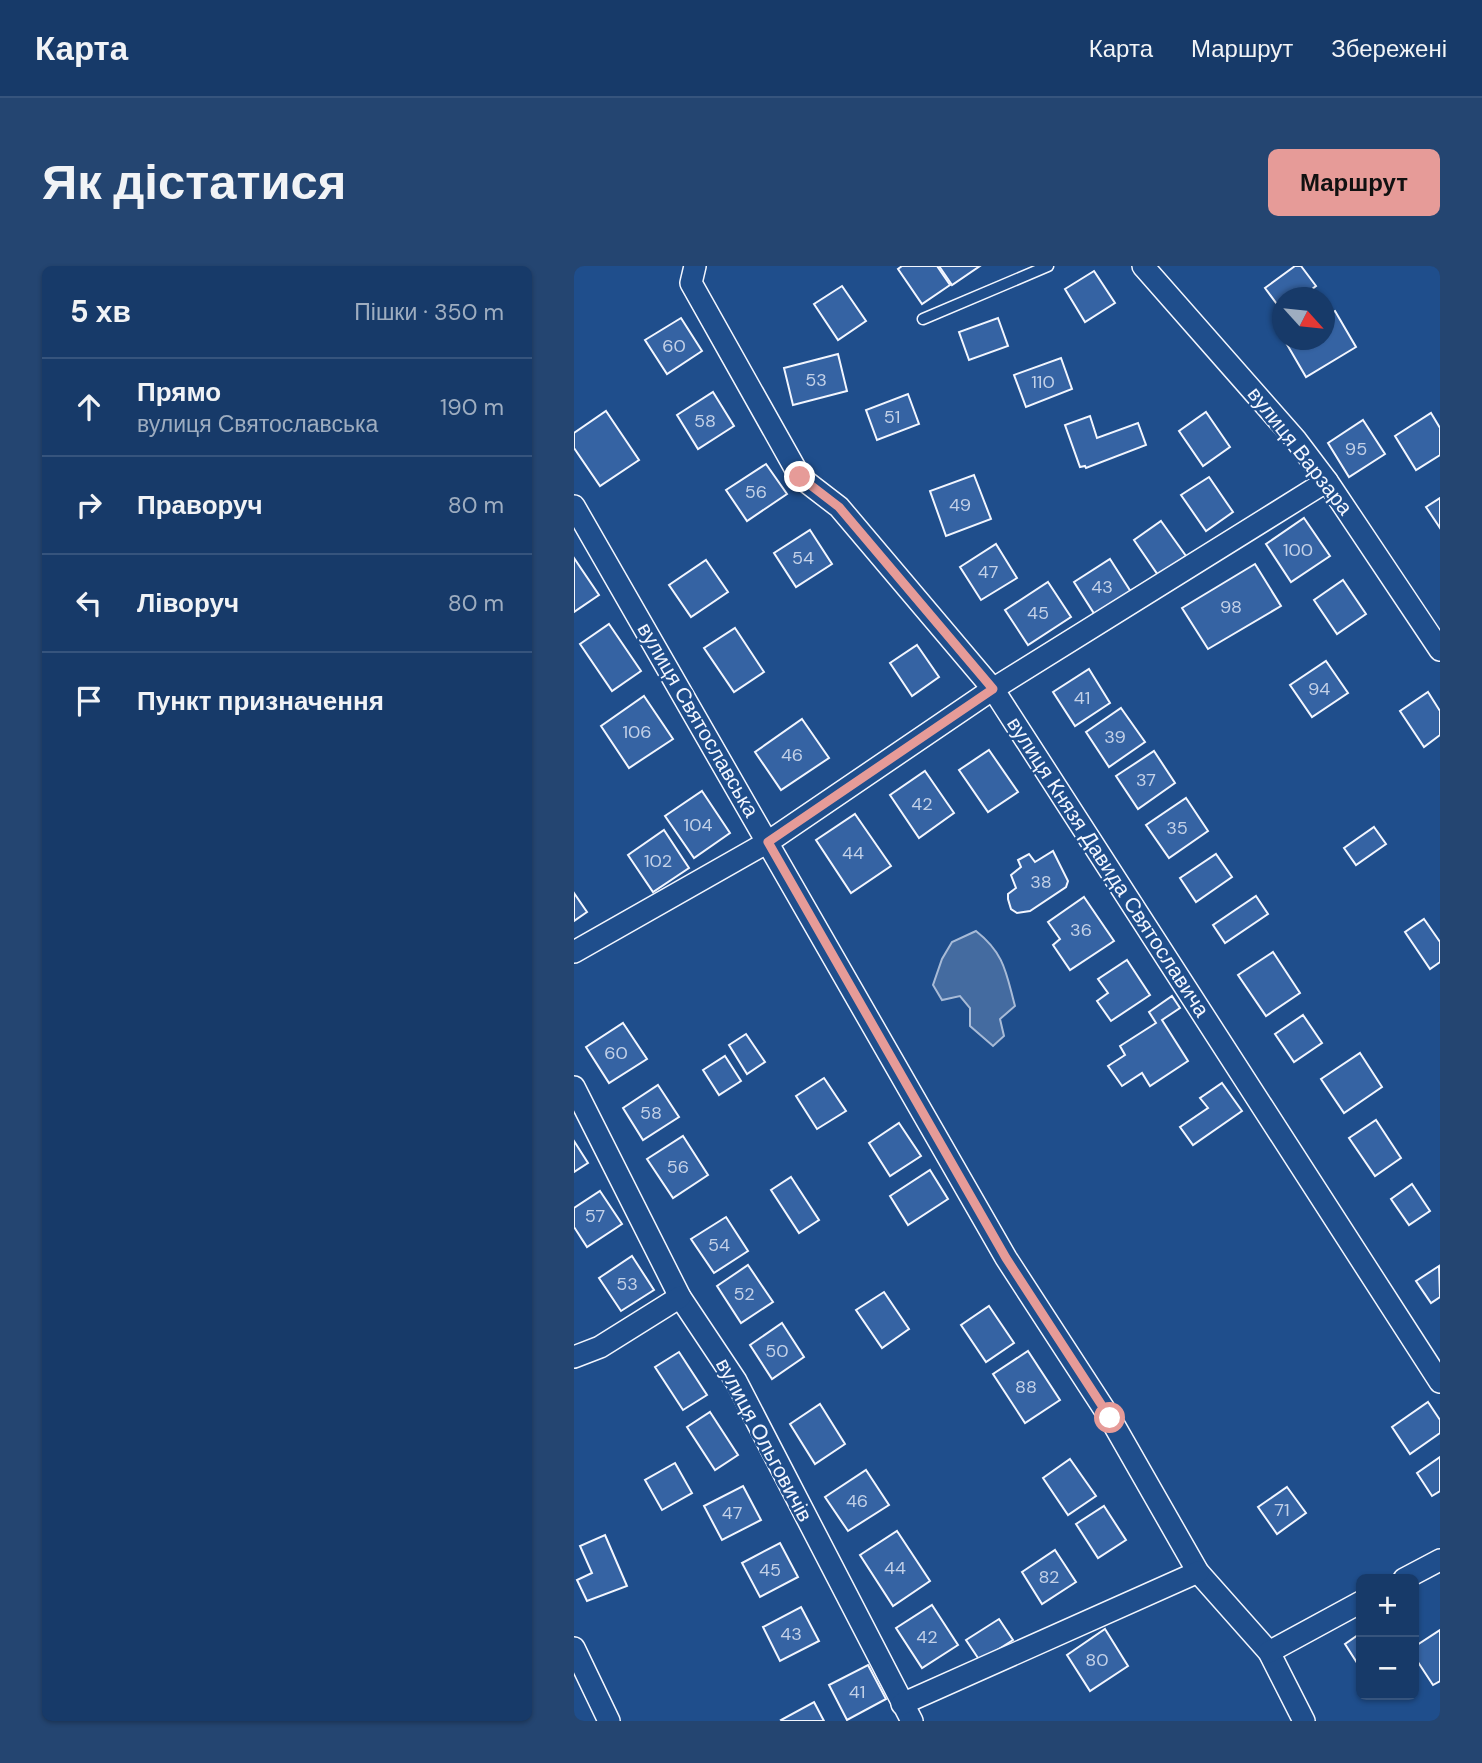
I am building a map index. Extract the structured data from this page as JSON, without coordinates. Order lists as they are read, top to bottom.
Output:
{
  "streets": {
    "street": [
      "вулиця Варзара",
      "вулиця Святославська",
      "вулиця Князя Давида Святославича",
      "вулиця Ольговичів"
    ]
  },
  "house_numbers": [
    "60",
    "53",
    "110",
    "51",
    "58",
    "95",
    "56",
    "49",
    "100",
    "54",
    "47",
    "43",
    "98",
    "45",
    "94",
    "41",
    "106",
    "39",
    "46",
    "37",
    "42",
    "104",
    "35",
    "44",
    "102",
    "38",
    "36",
    "60",
    "58",
    "56",
    "57",
    "54",
    "53",
    "52",
    "50",
    "88",
    "46",
    "71",
    "47",
    "44",
    "45",
    "82",
    "43",
    "42",
    "80",
    "41"
  ],
  "north": "bottom right",
  "page": {
    "header": "Карта",
    "nav": ["Карта", "Маршрут", "Збережені"],
    "buttons": "Маршрут",
    "title": "Як дістатися",
    "heading": ["5 хв", "Пішки · 350 m"],
    "list": [
      ["Прямо", "вулиця Святославська", "190 m"],
      ["Праворуч", "80 m"],
      ["Ліворуч", "80 m"],
      "Пункт призначення"
    ],
    "map_buttons": ["+", "−"]
  }
}
